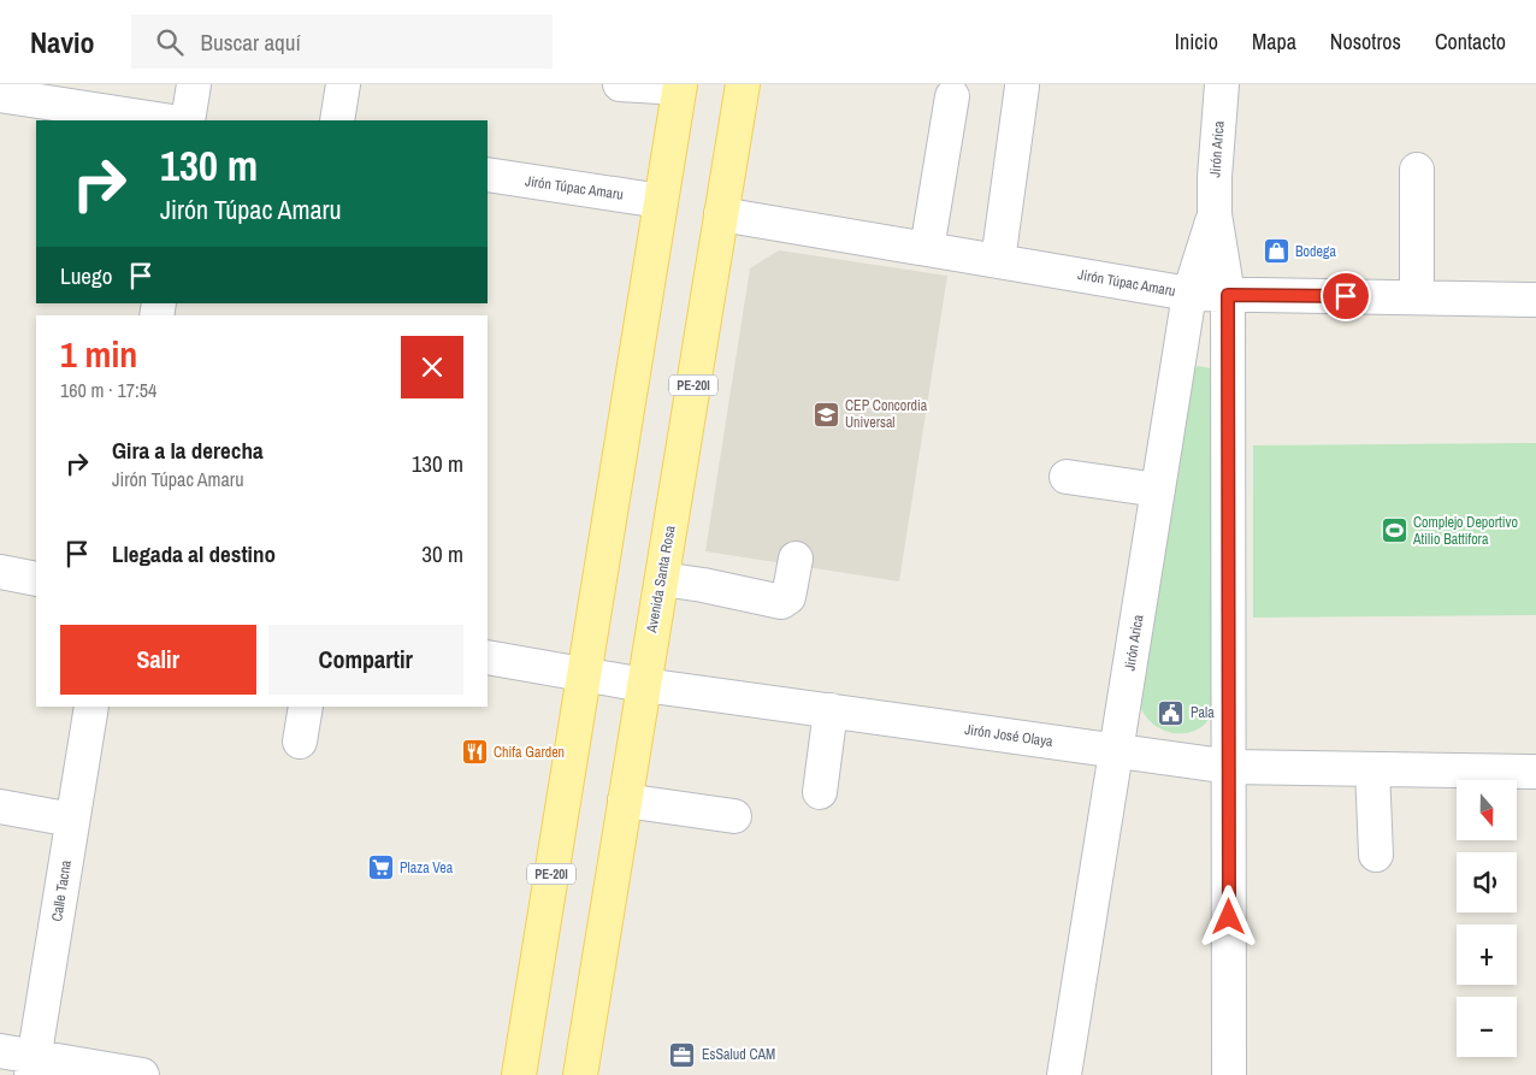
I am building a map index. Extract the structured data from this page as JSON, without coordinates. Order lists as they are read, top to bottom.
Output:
{
  "streets": {
    "main road": ["PE-20I", "Avenida Santa Rosa"],
    "street": [
      "Jirón Arica",
      "Jirón Túpac Amaru",
      "Jirón José Olaya",
      "Calle Tacna"
    ]
  },
  "crossings": [
    ["Jirón Arica", "Jirón Túpac Amaru"],
    ["Jirón Arica", "Jirón José Olaya"],
    ["Jirón Túpac Amaru", "PE-20I"],
    ["Jirón Túpac Amaru", "Avenida Santa Rosa"],
    ["PE-20I", "Jirón José Olaya"],
    ["Avenida Santa Rosa", "Jirón José Olaya"]
  ],
  "places": {
    "shop": ["Bodega"],
    "school or university": ["CEP Concordia Universal"],
    "sports": ["Complejo Deportivo Atilio Battifora"],
    "public building": ["Pala"],
    "restaurant": ["Chifa Garden"],
    "supermarket": ["Plaza Vea"],
    "office": ["EsSalud CAM"]
  },
  "north": "bottom",
  "page": {
    "header": "Navio",
    "search": "Buscar aquí",
    "nav": [
      "Inicio",
      "Mapa",
      "Nosotros",
      "Contacto"
    ],
    "turn": ["130 m", "Jirón Túpac Amaru"],
    "then": "Luego",
    "heading": ["1 min", "160 m · 17:54"],
    "list": [
      {
        "name": "Gira a la derecha",
        "note": "Jirón Túpac Amaru",
        "value": "130 m"
      },
      {
        "name": "Llegada al destino",
        "value": "30 m"
      }
    ],
    "buttons": ["Salir", "Compartir"],
    "map_buttons": ["+", "−"]
  }
}
